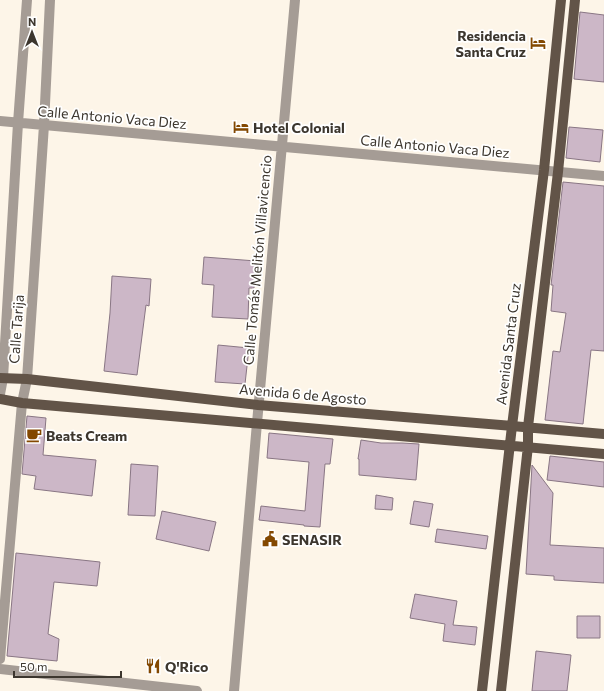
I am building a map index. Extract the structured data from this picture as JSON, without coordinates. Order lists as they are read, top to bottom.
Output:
{
  "streets": {
    "main road": ["Avenida Santa Cruz", "Avenida 6 de Agosto"],
    "street": ["Calle Antonio Vaca Diez", "Calle Tomás Melitón Villavicencio", "Calle Tarija"]
  },
  "crossings": [
    ["Calle Antonio Vaca Diez", "Calle Tomás Melitón Villavicencio"],
    ["Calle Antonio Vaca Diez", "Calle Tarija"],
    ["Calle Antonio Vaca Diez", "Avenida Santa Cruz"],
    ["Calle Tomás Melitón Villavicencio", "Avenida 6 de Agosto"],
    ["Calle Tarija", "Avenida 6 de Agosto"],
    ["Avenida Santa Cruz", "Avenida 6 de Agosto"]
  ],
  "places": {
    "hotel": ["Residencia Santa Cruz", "Hotel Colonial"],
    "cafe": ["Beats Cream"],
    "public building": ["SENASIR"],
    "restaurant": ["Q'Rico"]
  },
  "scale_bar": "50 m",
  "north": "top"
}
